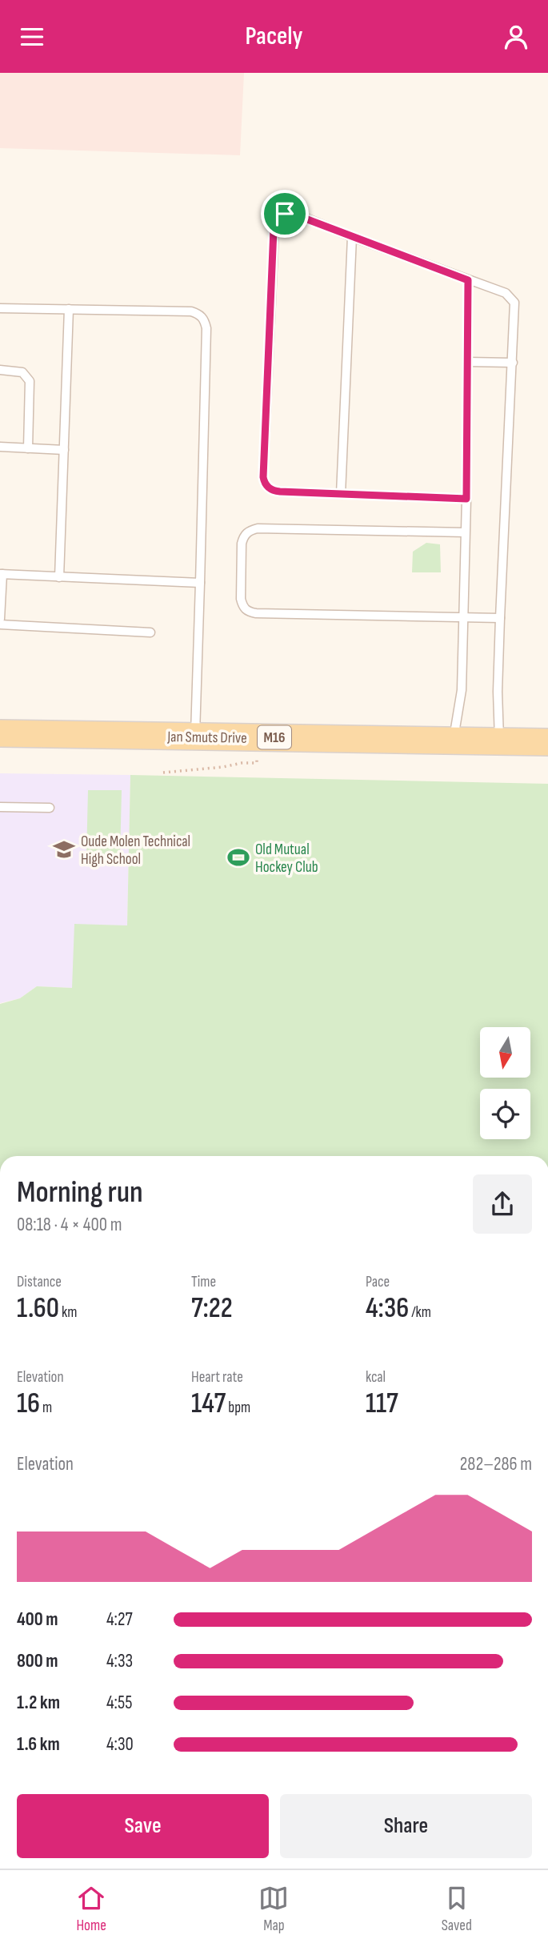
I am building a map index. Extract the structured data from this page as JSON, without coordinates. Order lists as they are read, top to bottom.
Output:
{
  "streets": {
    "main road": ["Jan Smuts Drive", "M16"]
  },
  "places": {
    "school or university": ["Oude Molen Technical High School"],
    "sports": ["Old Mutual Hockey Club"]
  },
  "north": "bottom",
  "page": {
    "header": "Pacely",
    "heading": ["Morning run", "08:18 · 4 × 400 m"],
    "stats": [
      ["Distance", "1.60 km"],
      ["Time", "7:22"],
      ["Pace", "4:36 /km"],
      ["Elevation", "16 m"],
      ["Heart rate", "147 bpm"],
      ["kcal", "117"]
    ],
    "chart": ["Elevation", "282–286 m"],
    "list": [
      {
        "name": "400 m",
        "note": "4:27"
      },
      {
        "name": "800 m",
        "note": "4:33"
      },
      {
        "name": "1.2 km",
        "note": "4:55"
      },
      {
        "name": "1.6 km",
        "note": "4:30"
      }
    ],
    "buttons": ["Save", "Share"],
    "tabs": ["Home", "Map", "Saved"]
  }
}
